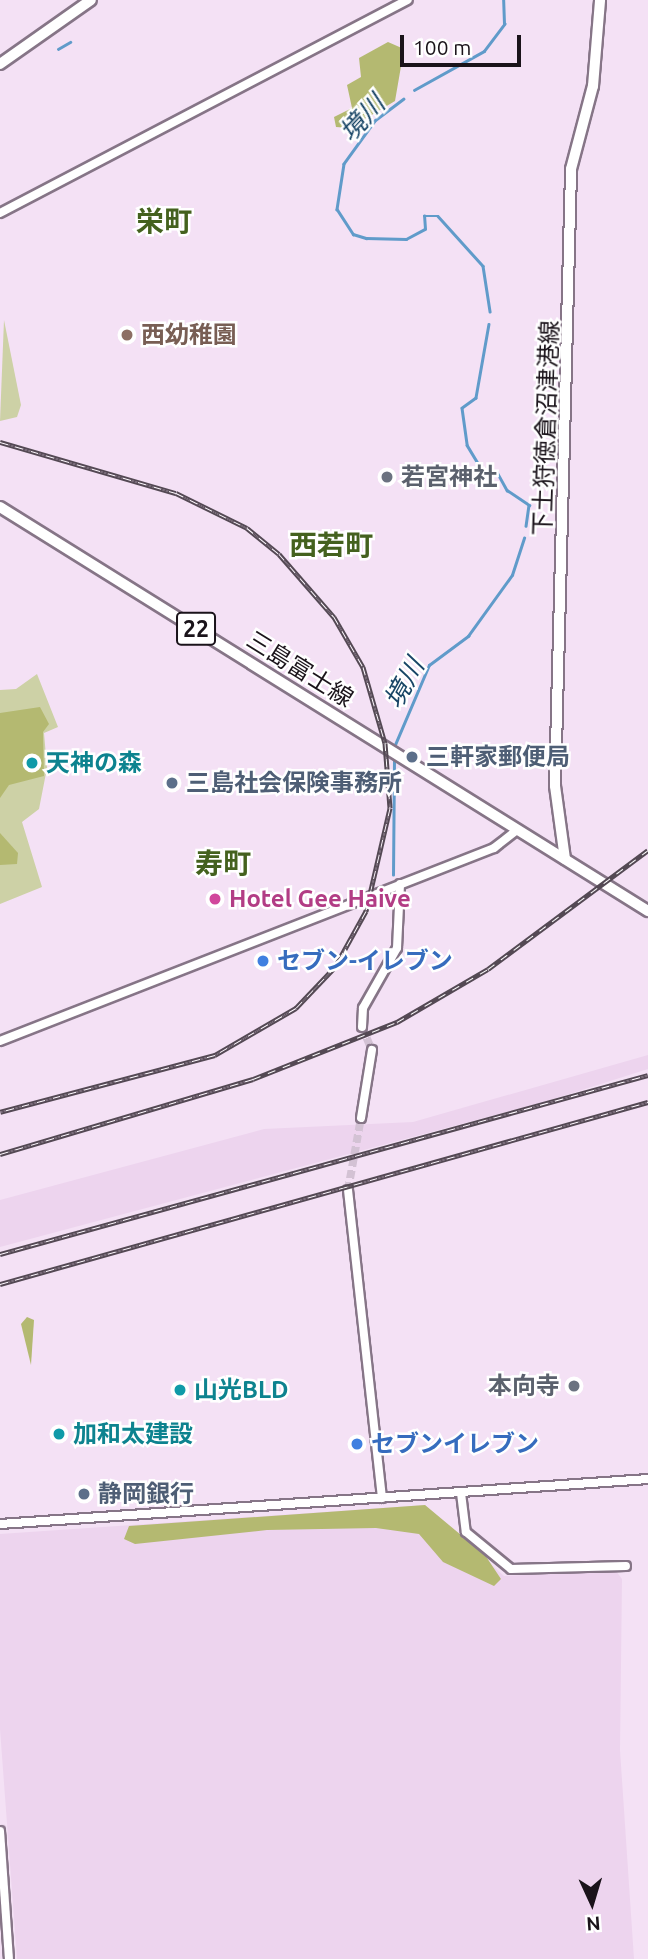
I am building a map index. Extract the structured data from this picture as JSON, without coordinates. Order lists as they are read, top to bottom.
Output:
{
  "streets": {
    "main road": ["下土狩徳倉沼津港線", "22", "三島富士線"]
  },
  "crossings": [
    ["下土狩徳倉沼津港線", "三島富士線"]
  ],
  "districts": ["栄町", "西若町", "寿町"],
  "water": ["境川"],
  "places": [
    "西幼稚園",
    "若宮神社",
    "三軒家郵便局",
    "天神の森",
    "三島社会保険事務所",
    "Hotel Gee Haive",
    "セブン-イレブン",
    "本向寺",
    "山光BLD",
    "加和太建設",
    "セブンイレブン",
    "静岡銀行"
  ],
  "scale_bar": "100 m",
  "north": "bottom"
}
